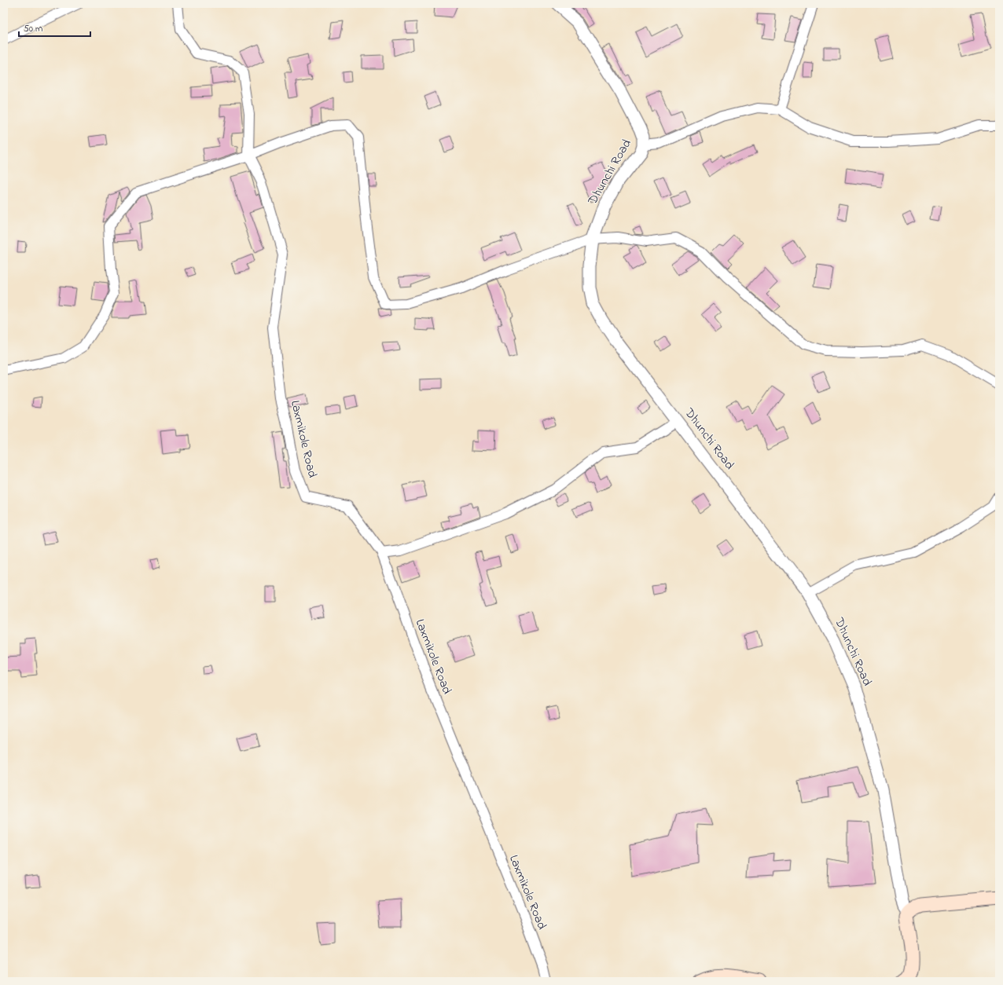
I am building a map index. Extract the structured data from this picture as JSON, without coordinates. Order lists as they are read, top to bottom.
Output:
{
  "streets": {
    "street": ["Dhunchi Road", "Laxmikole Road"]
  },
  "scale_bar": "50 m"
}
